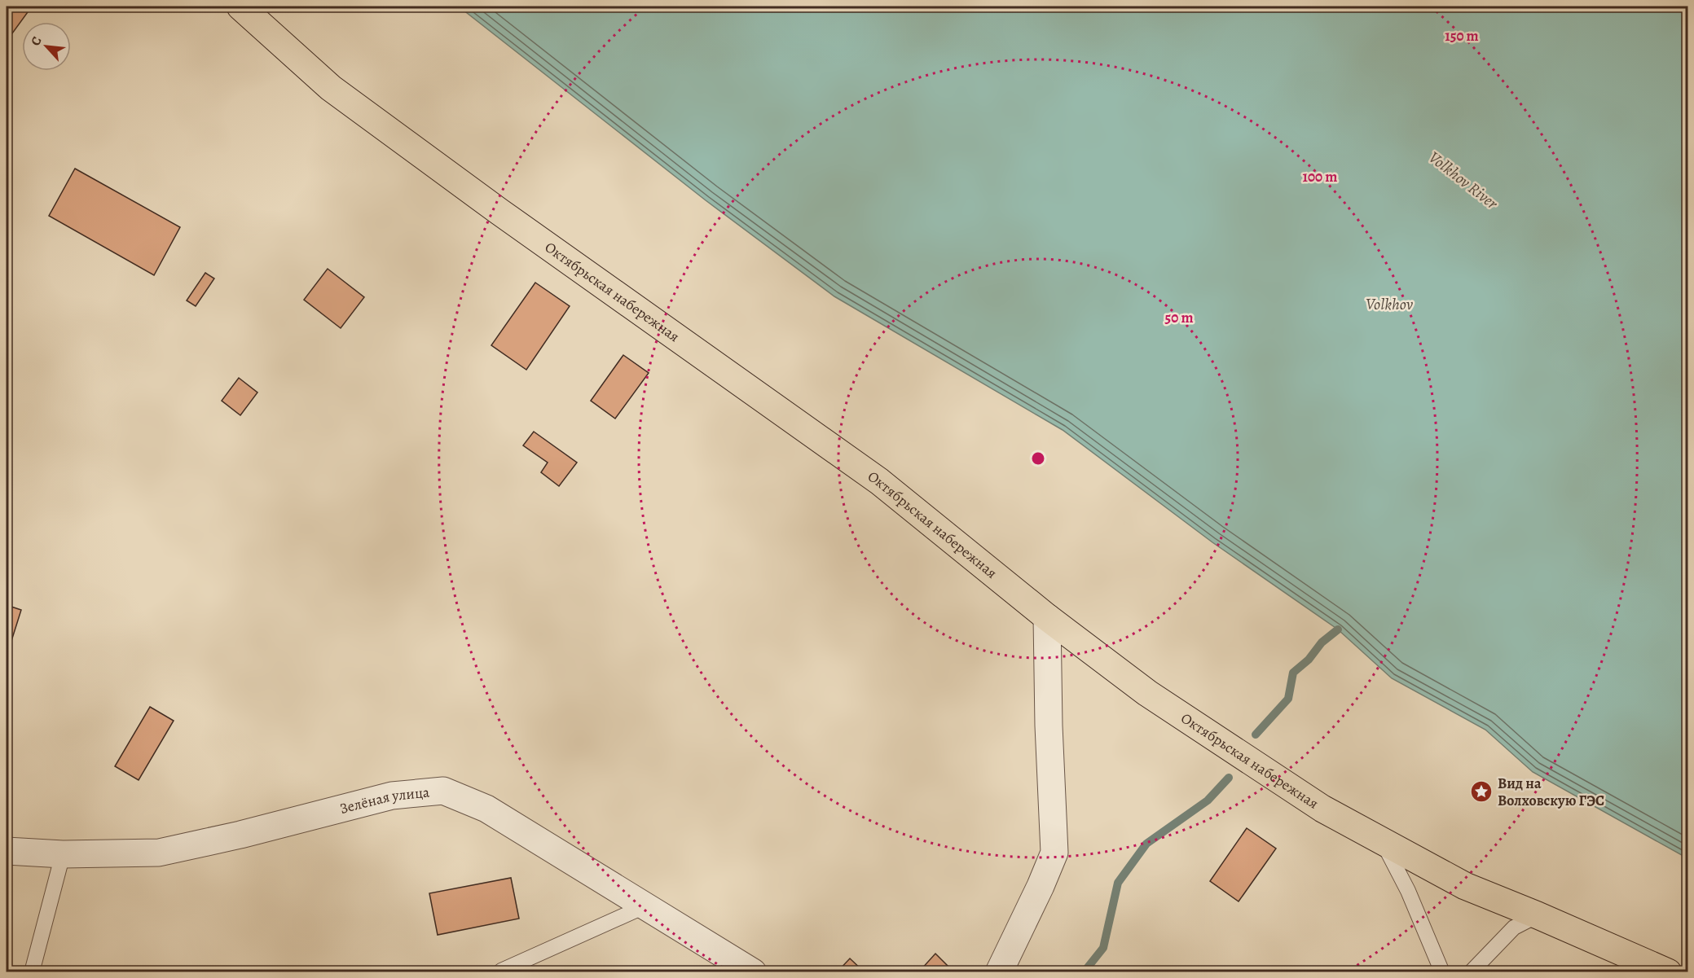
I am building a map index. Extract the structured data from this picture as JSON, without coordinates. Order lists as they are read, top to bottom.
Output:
{
  "streets": {
    "main road": ["Октябрьская набережная"],
    "street": ["Зелёная улица"]
  },
  "water": ["Volkhov River", "Volkhov"],
  "places": {
    "place": ["Вид на Волховскую ГЭС"]
  },
  "north": "top left",
  "rings": ["150 m", "100 m", "50 m"]
}
